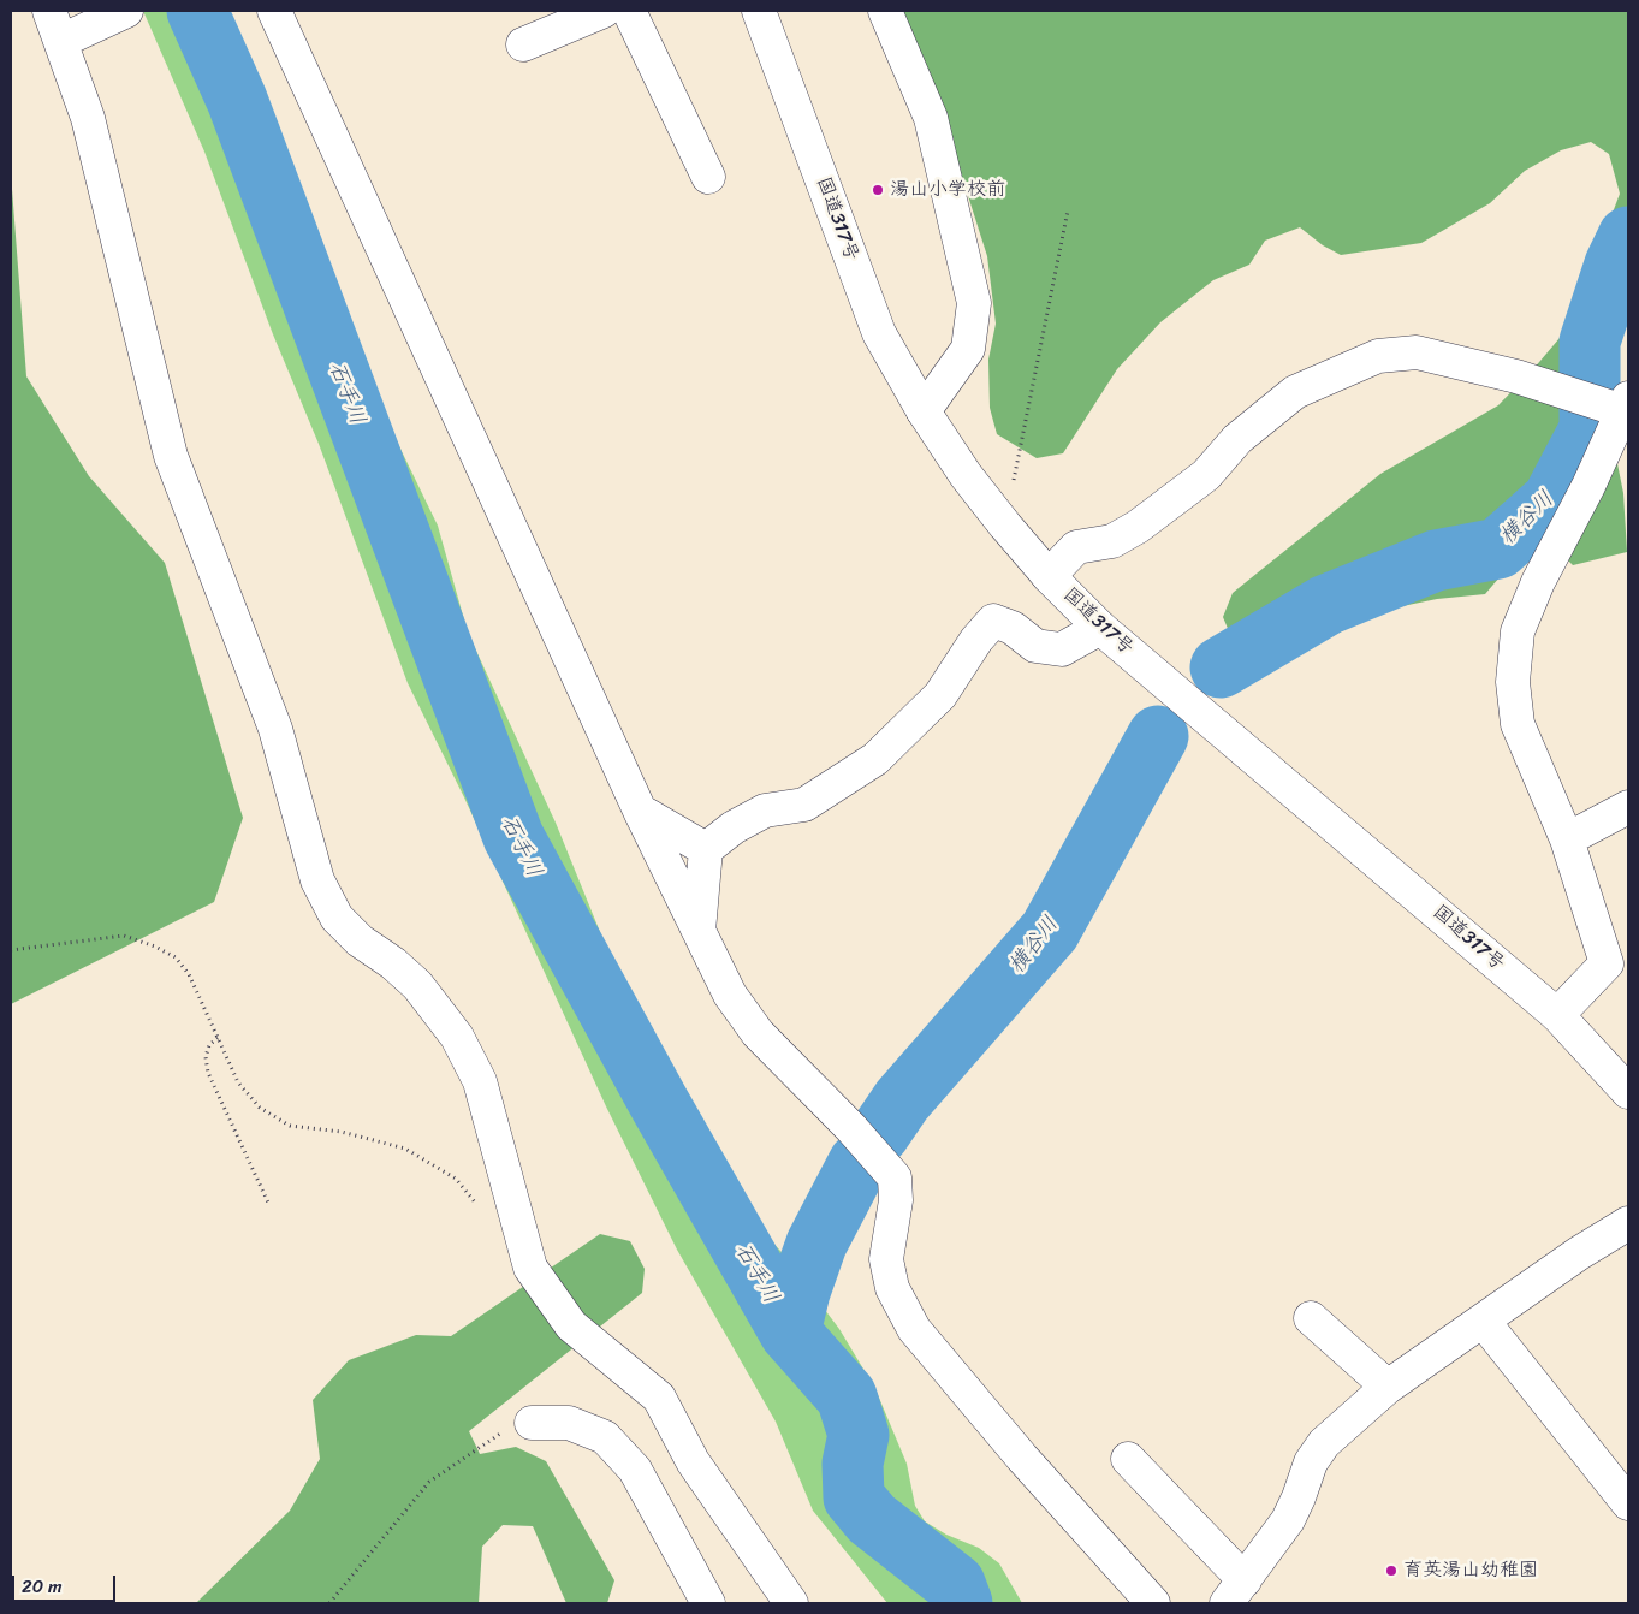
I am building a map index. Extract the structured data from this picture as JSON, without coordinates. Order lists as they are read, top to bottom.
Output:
{
  "streets": {
    "main road": ["国道317号"]
  },
  "water": ["石手川", "横谷川"],
  "places": ["湯山小学校前", "育英湯山幼稚園"],
  "scale_bar": "20 m"
}
